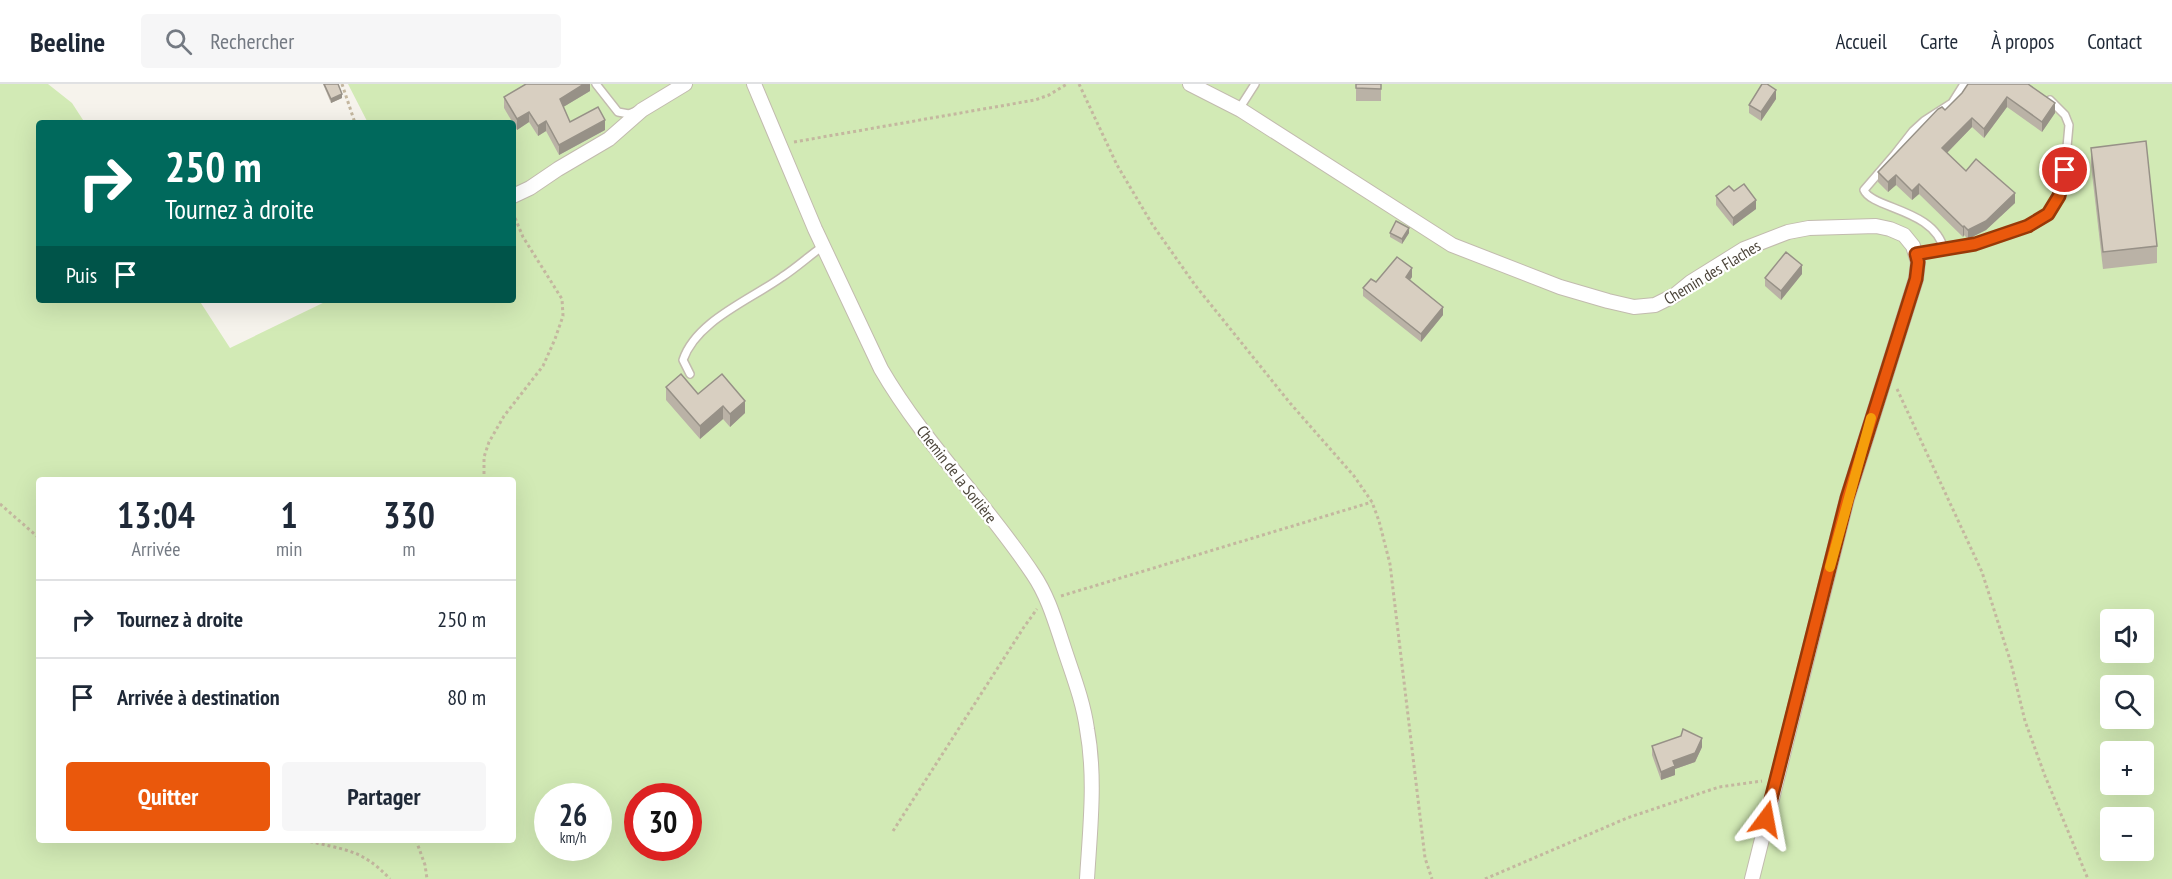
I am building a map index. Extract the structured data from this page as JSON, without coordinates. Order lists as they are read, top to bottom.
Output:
{
  "streets": {
    "street": ["Chemin des Flaches", "Chemin de la Sorlière"]
  },
  "page": {
    "header": "Beeline",
    "search": "Rechercher",
    "nav": [
      "Accueil",
      "Carte",
      "À propos",
      "Contact"
    ],
    "turn": ["250 m", "Tournez à droite"],
    "then": "Puis",
    "eta": [
      "13:04",
      "Arrivée",
      "1",
      "min",
      "330",
      "m"
    ],
    "list": [
      {
        "name": "Tournez à droite",
        "value": "250 m"
      },
      {
        "name": "Arrivée à destination",
        "value": "80 m"
      }
    ],
    "map_buttons": ["+", "−"],
    "buttons": ["Quitter", "Partager"],
    "speed": "26 km/h",
    "limit": "30"
  }
}
